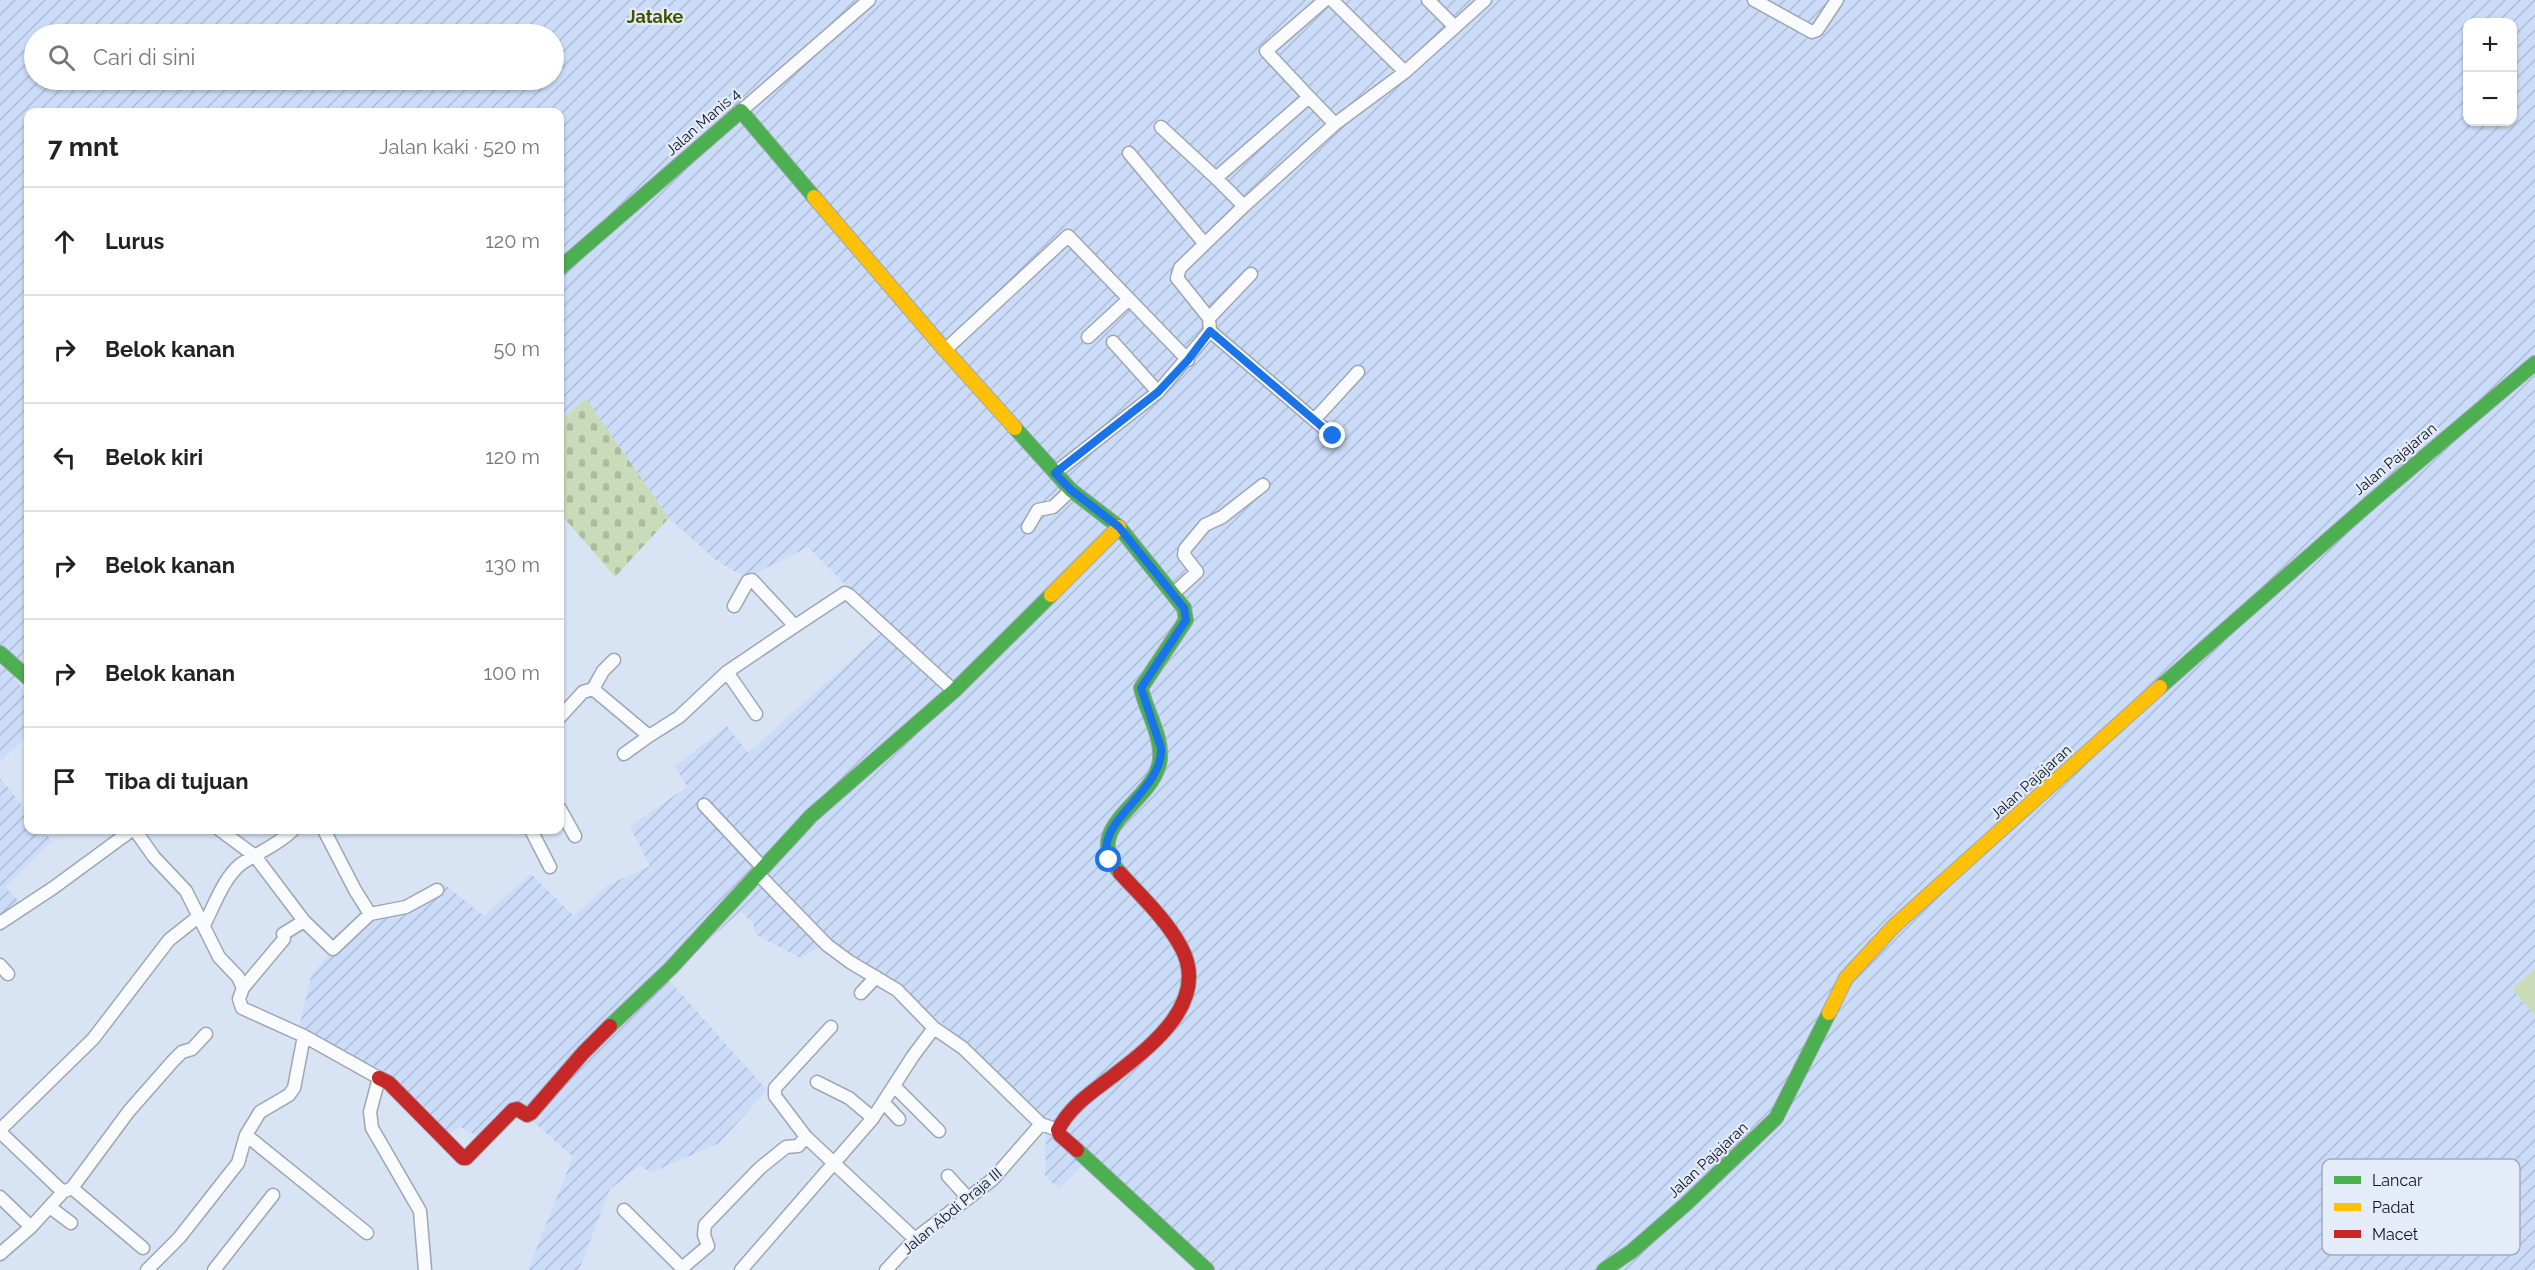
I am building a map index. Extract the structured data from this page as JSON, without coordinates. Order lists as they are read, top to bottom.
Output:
{
  "streets": {
    "street": ["Jalan Manis 4", "Jalan Pajajaran", "Jalan Abdi Praja III"]
  },
  "districts": ["Jatake"],
  "legend": ["Lancar", "Padat", "Macet"],
  "page": {
    "map_buttons": ["+", "−"],
    "search": "Cari di sini",
    "heading": ["7 mnt", "Jalan kaki · 520 m"],
    "list": [
      ["Lurus", "120 m"],
      ["Belok kanan", "50 m"],
      ["Belok kiri", "120 m"],
      ["Belok kanan", "130 m"],
      ["Belok kanan", "100 m"],
      "Tiba di tujuan"
    ]
  }
}
